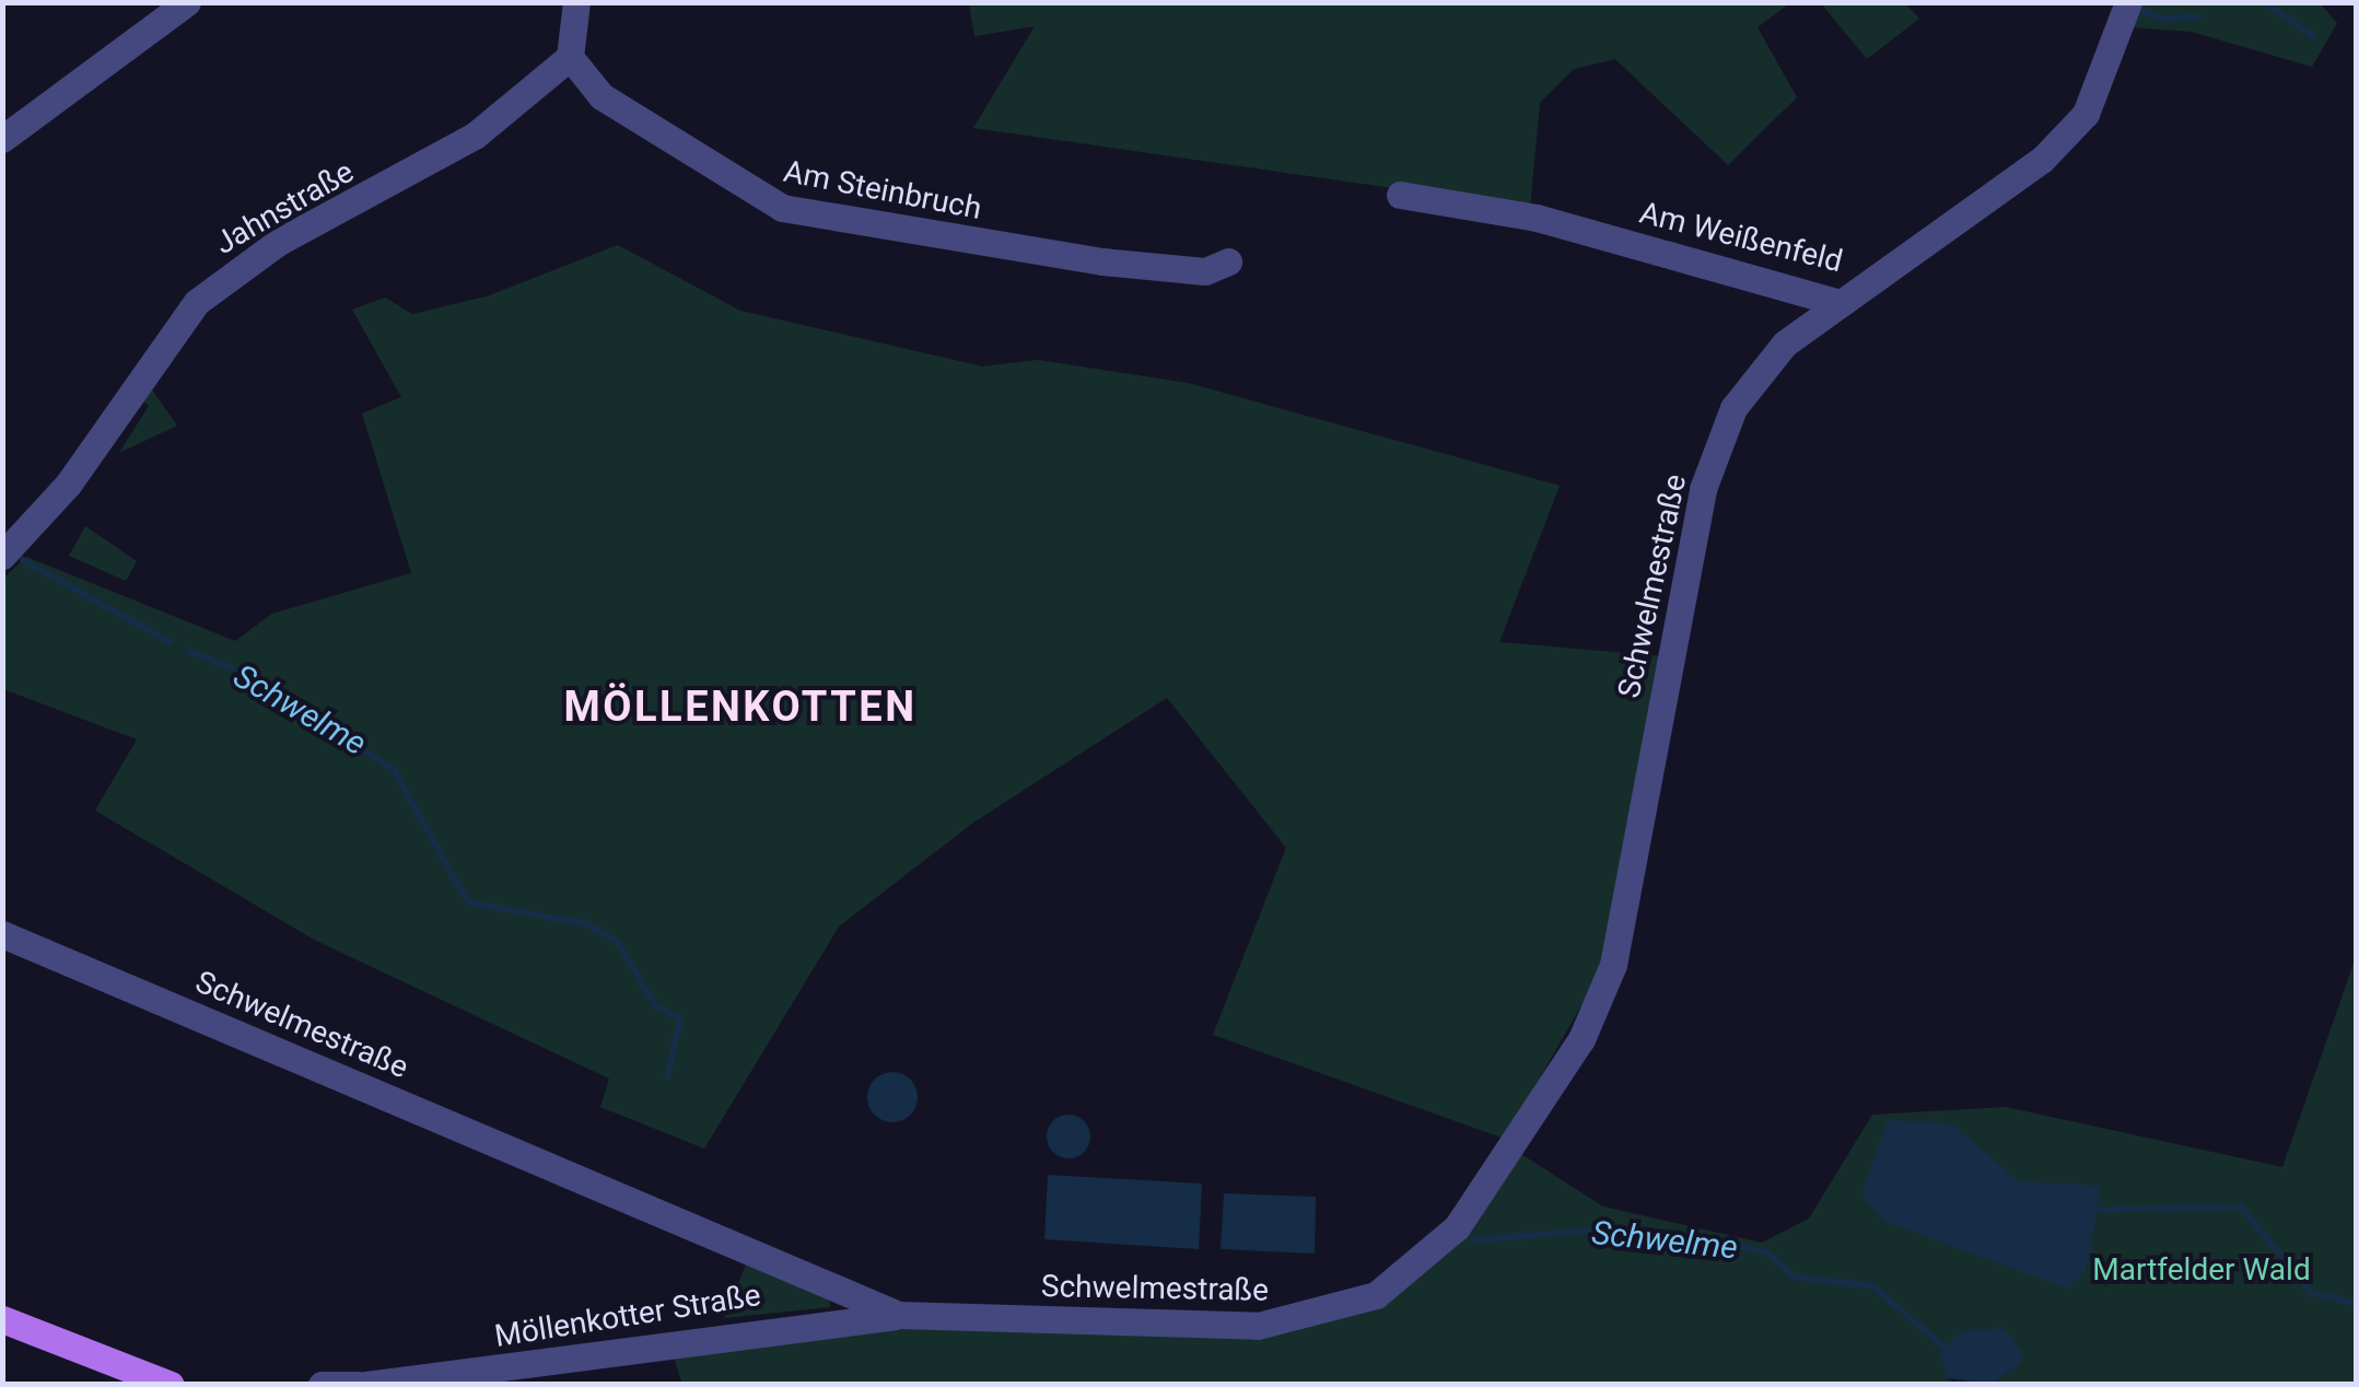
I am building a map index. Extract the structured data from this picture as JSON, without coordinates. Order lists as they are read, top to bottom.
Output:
{
  "streets": {
    "street": [
      "Am Steinbruch",
      "Jahnstraße",
      "Am Weißenfeld",
      "Schwelmestraße",
      "Möllenkotter Straße"
    ]
  },
  "crossings": [
    ["Am Steinbruch", "Jahnstraße"],
    ["Am Weißenfeld", "Schwelmestraße"],
    ["Schwelmestraße", "Möllenkotter Straße"]
  ],
  "districts": ["MÖLLENKOTTEN"],
  "water": ["Schwelme"],
  "parks": ["Martfelder Wald"]
}
